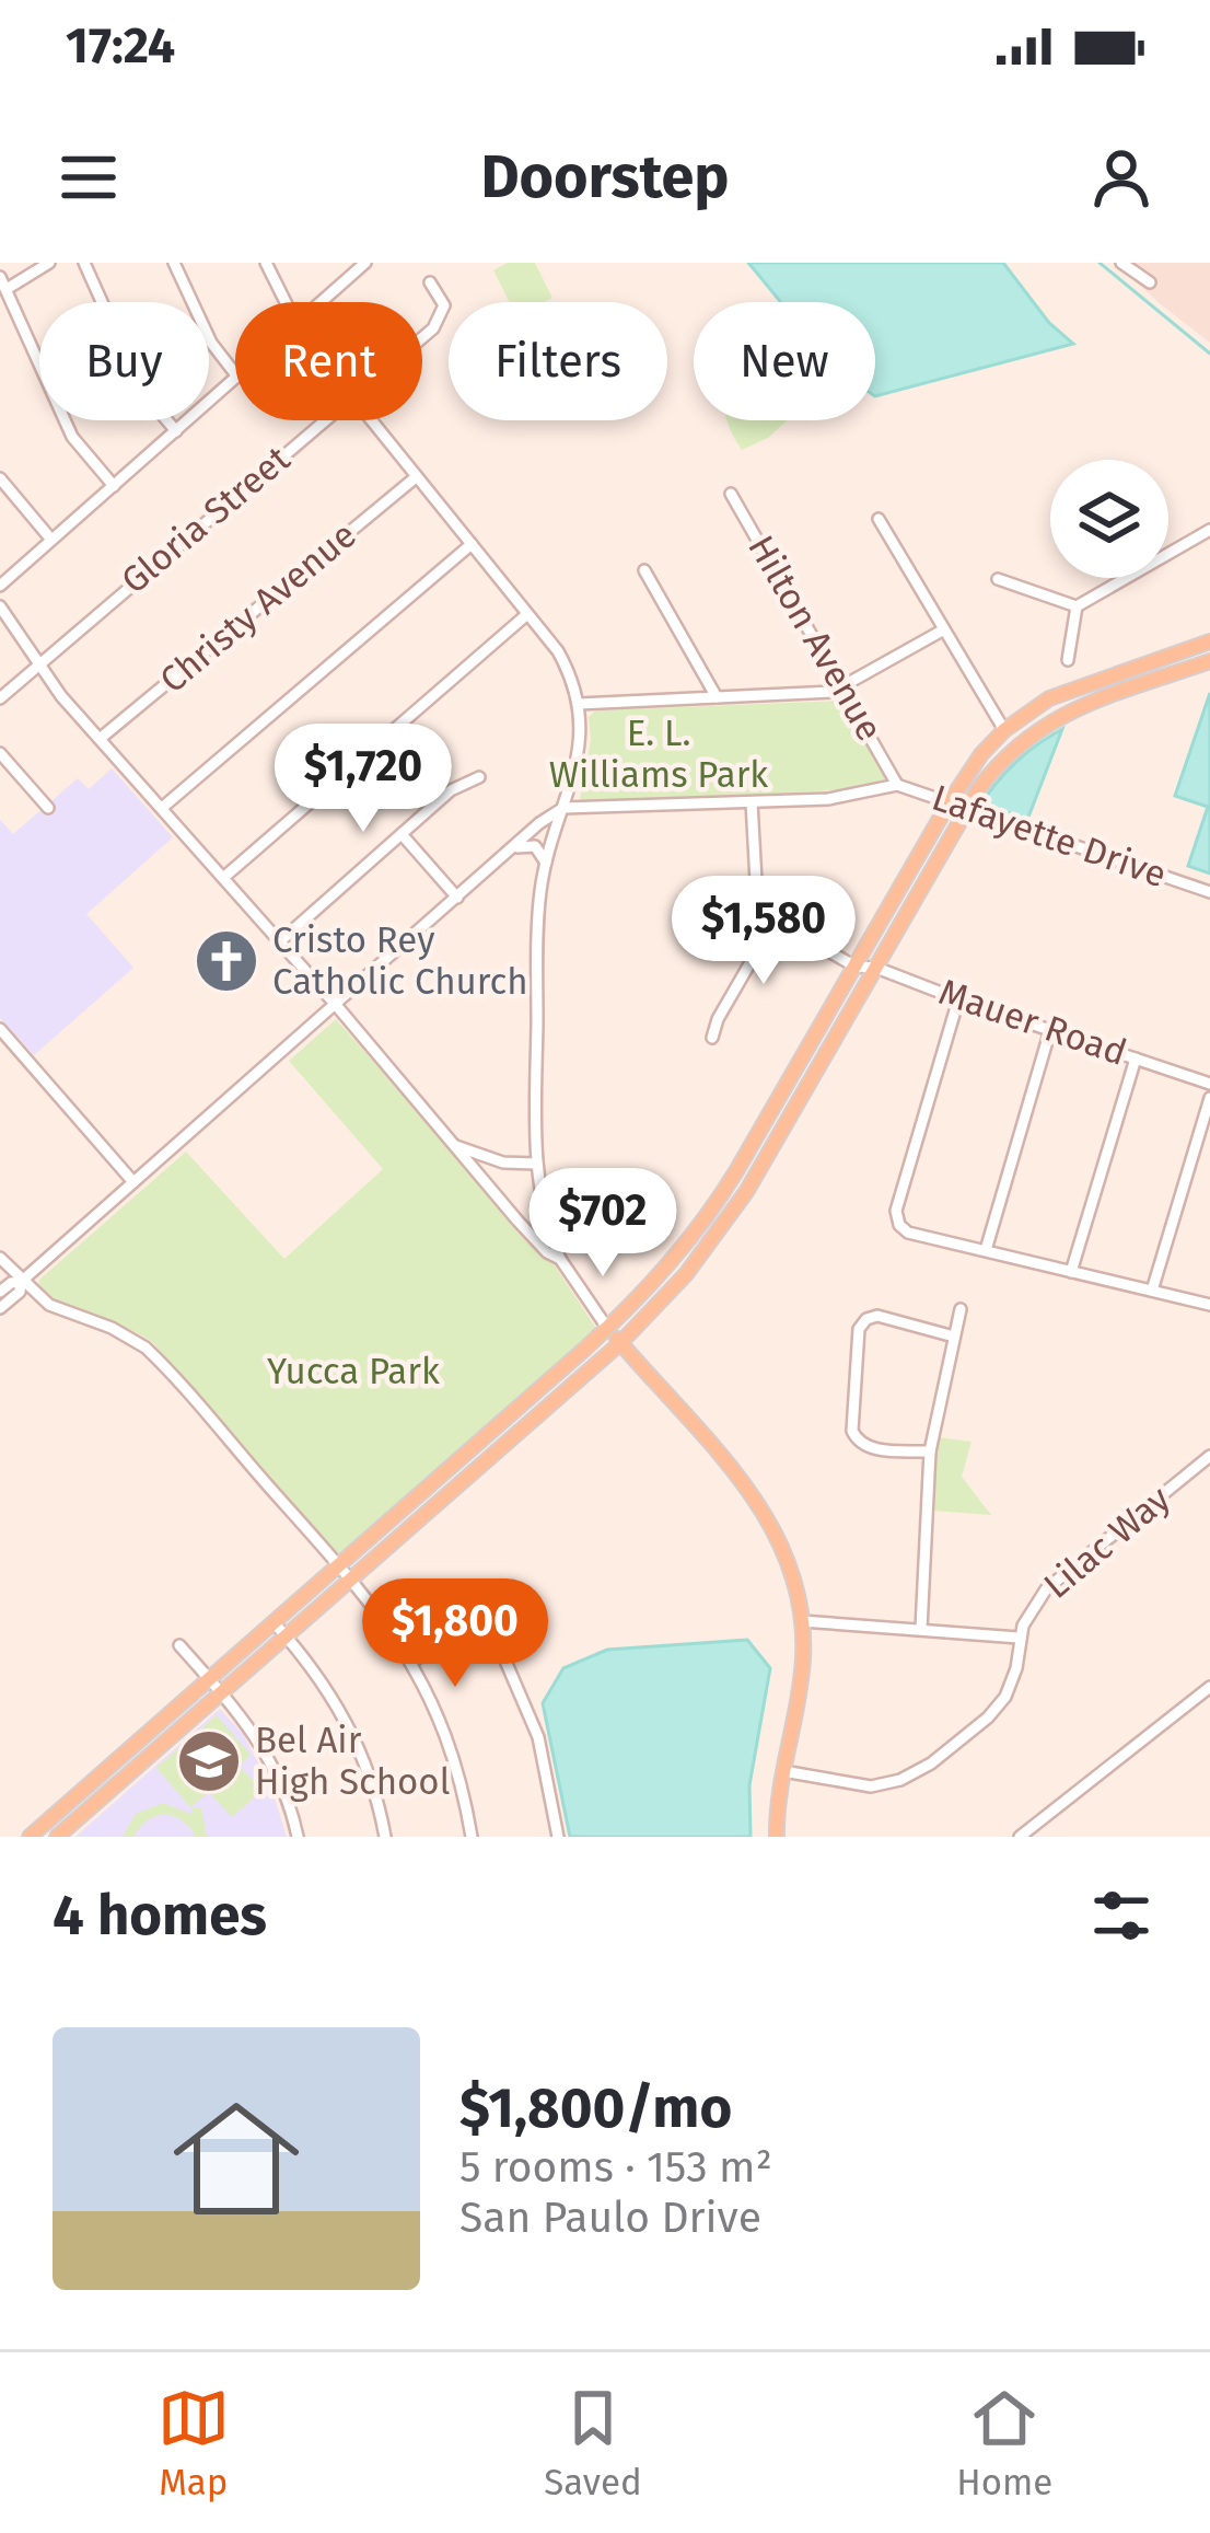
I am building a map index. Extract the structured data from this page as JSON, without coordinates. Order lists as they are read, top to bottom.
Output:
{
  "streets": {
    "street": [
      "Gloria Street",
      "Christy Avenue",
      "Hilton Avenue",
      "Lafayette Drive",
      "Mauer Road",
      "Lilac Way"
    ]
  },
  "crossings": [
    ["Hilton Avenue", "Lafayette Drive"]
  ],
  "parks": ["E. L. Williams Park", "Yucca Park"],
  "places": {
    "church": ["Cristo Rey Catholic Church"],
    "school or university": ["Bel Air High School"]
  },
  "page": {
    "status": "17:24",
    "header": "Doorstep",
    "chip": [
      "Buy",
      "Rent",
      "Filters",
      "New"
    ],
    "price": [
      "$1,720",
      "$1,580",
      "$702",
      "$1,800"
    ],
    "heading": "4 homes",
    "list": [
      {
        "name": "$1,800/mo",
        "note": "5 rooms · 153 m² · San Paulo Drive"
      }
    ],
    "tabs": ["Map", "Saved", "Home"]
  }
}
